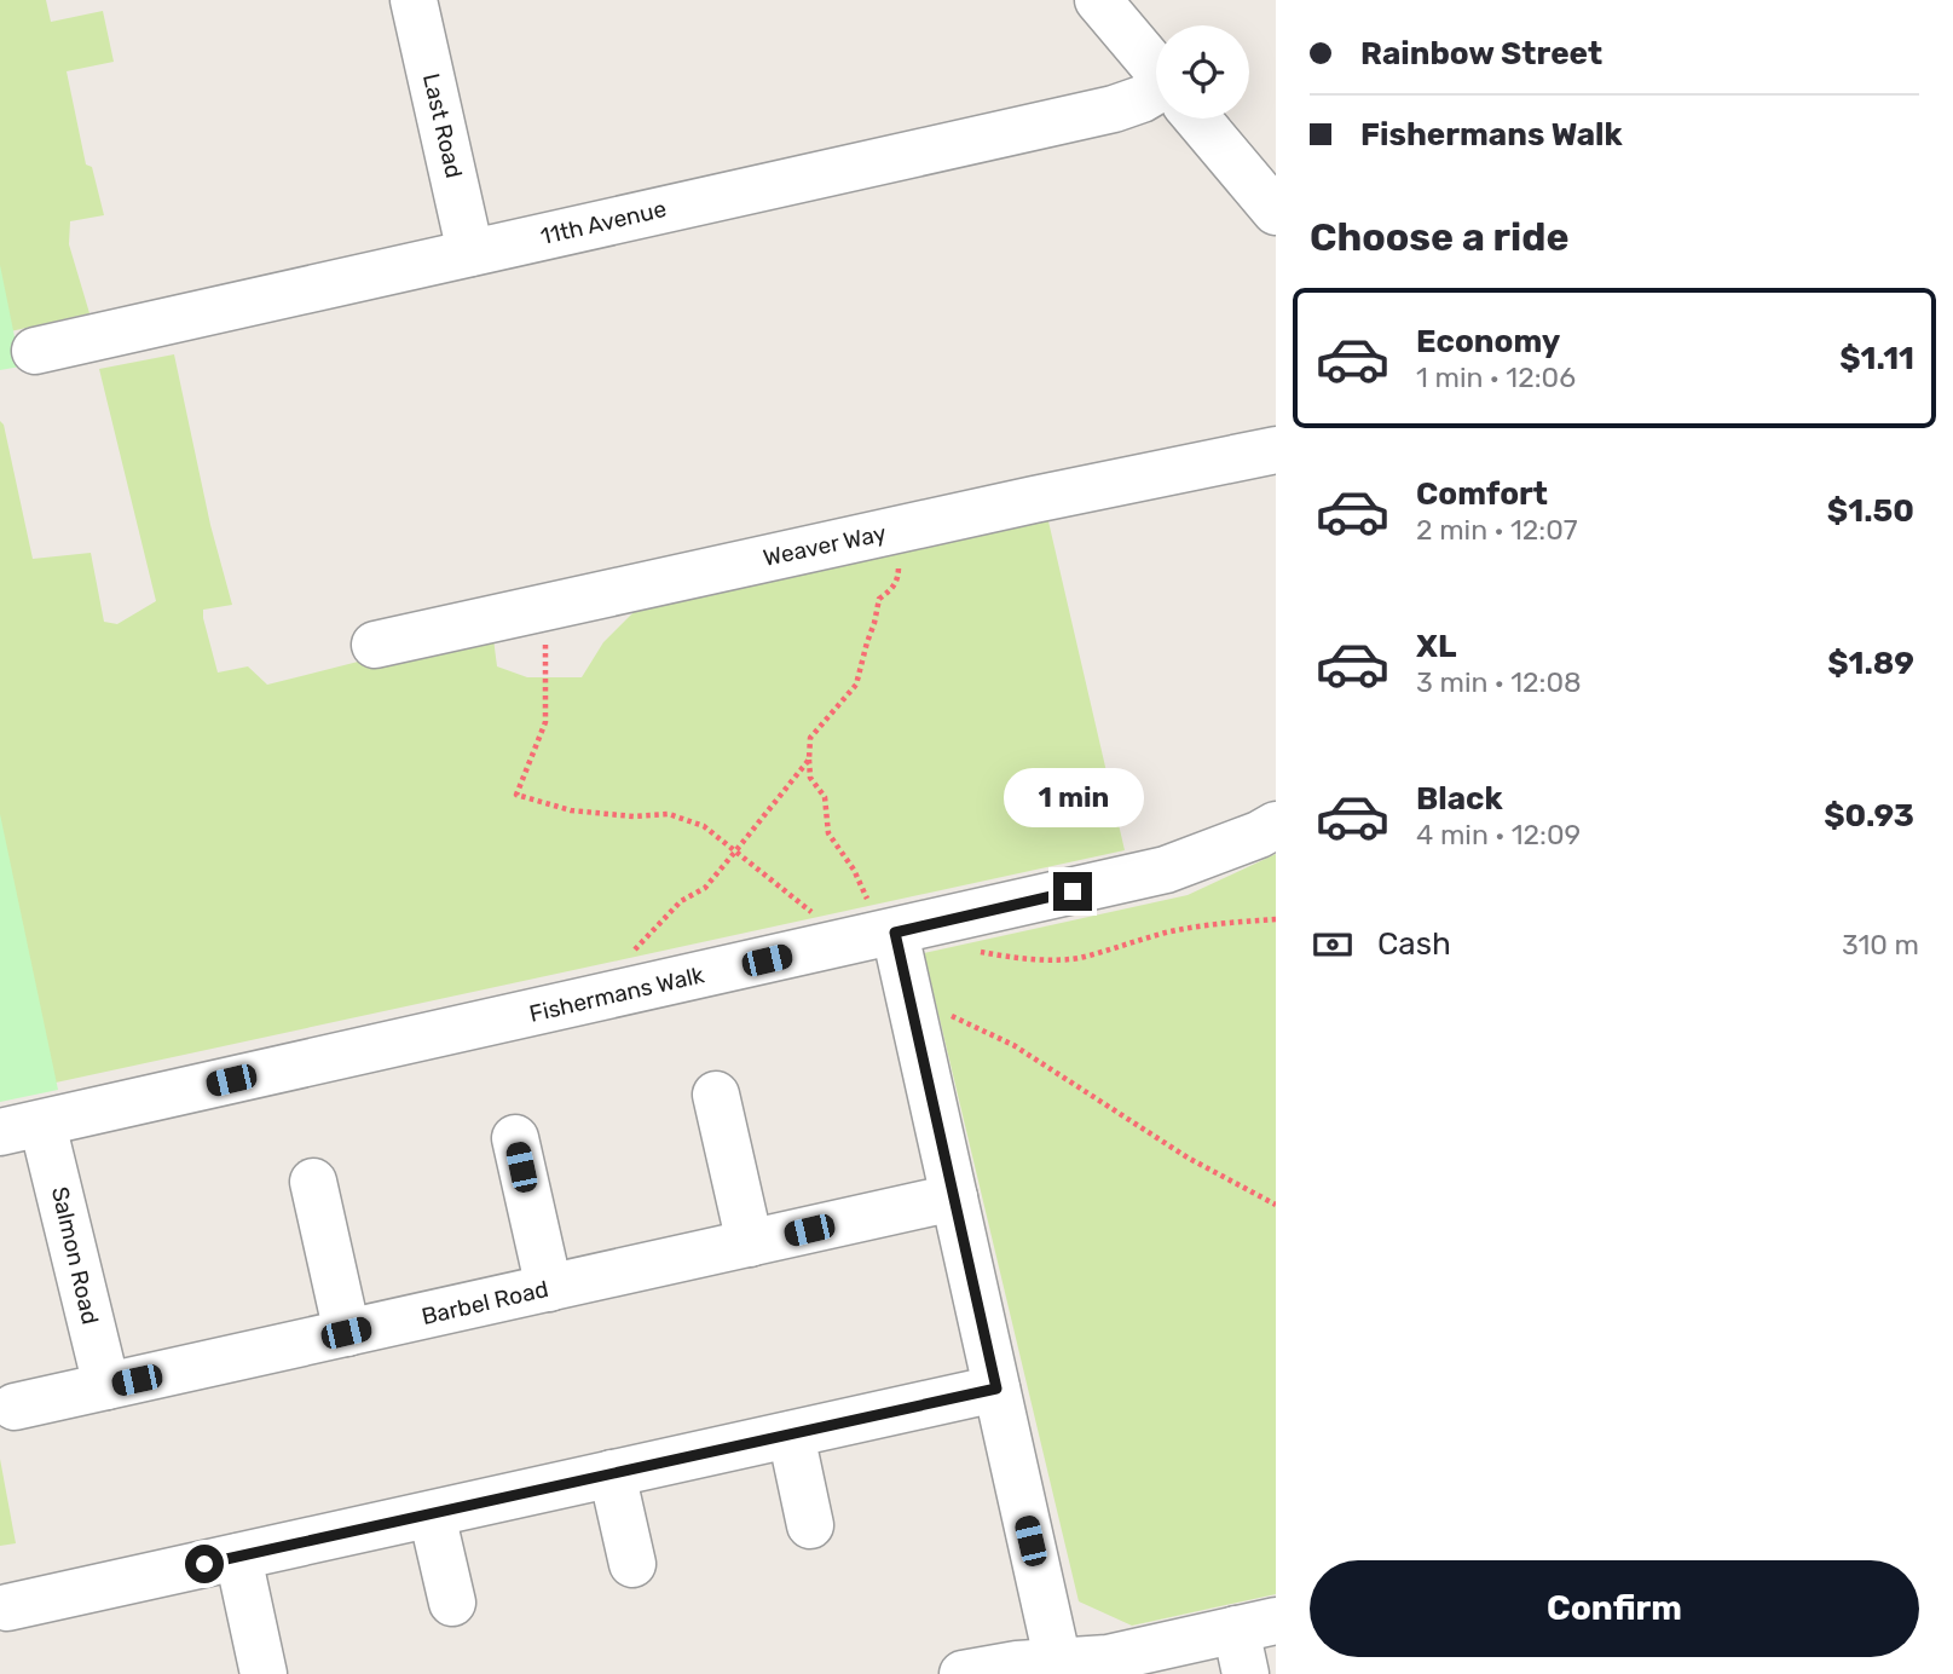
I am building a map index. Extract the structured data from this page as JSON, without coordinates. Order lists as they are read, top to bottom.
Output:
{
  "streets": {
    "street": [
      "Last Road",
      "11th Avenue",
      "Weaver Way",
      "Fishermans Walk",
      "Salmon Road",
      "Barbel Road"
    ]
  },
  "crossings": [
    ["Last Road", "11th Avenue"],
    ["Fishermans Walk", "Salmon Road"],
    ["Salmon Road", "Barbel Road"]
  ],
  "page": {
    "banner": ["Rainbow Street", "Fishermans Walk"],
    "heading": "Choose a ride",
    "list": [
      {
        "name": "Economy",
        "note": "1 min · 12:06",
        "value": "$1.11"
      },
      {
        "name": "Comfort",
        "note": "2 min · 12:07",
        "value": "$1.50"
      },
      {
        "name": "XL",
        "note": "3 min · 12:08",
        "value": "$1.89"
      },
      {
        "name": "Black",
        "note": "4 min · 12:09",
        "value": "$0.93"
      }
    ],
    "bubble": "1 min",
    "pay": ["Cash", "310 m"],
    "buttons": "Confirm"
  }
}
